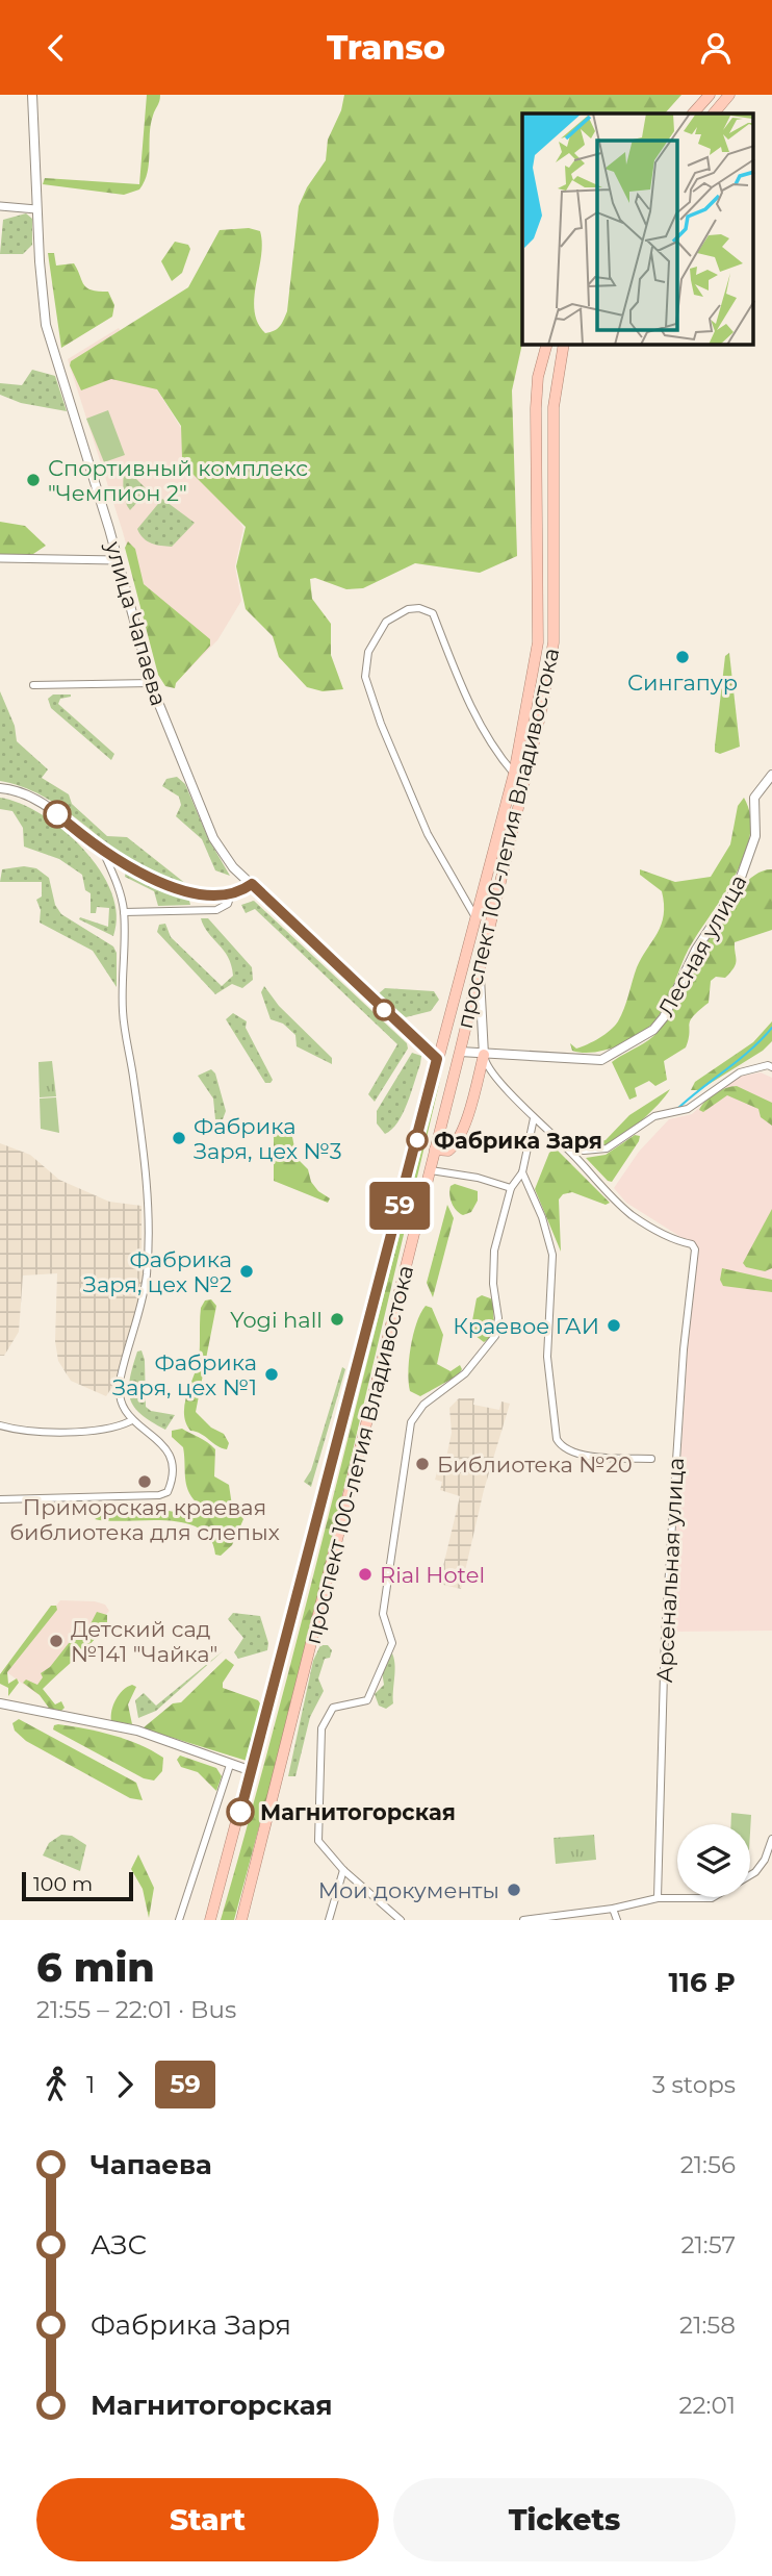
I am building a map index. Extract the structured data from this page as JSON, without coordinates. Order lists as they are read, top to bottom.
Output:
{
  "streets": {
    "highway": ["проспект 100-летия Владивостока"],
    "main road": ["улица Чапаева", "Лесная улица"],
    "street": ["Арсенальная улица"]
  },
  "crossings": [
    ["улица Чапаева", "проспект 100-летия Владивостока"],
    ["проспект 100-летия Владивостока", "Лесная улица"]
  ],
  "places": [
    "Спортивный комплекс \"Чемпион 2\"",
    "Сингапур",
    "Фабрика Заря, цех №3",
    "Фабрика Заря",
    "Фабрика Заря, цех №2",
    "Yogi hall",
    "Краевое ГАИ",
    "Фабрика Заря, цех №1",
    "Библиотека №20",
    "Приморская краевая библиотека для слепых",
    "Rial Hotel",
    "Детский сад №141 \"Чайка\"",
    "Магнитогорская",
    "Мои документы"
  ],
  "lines": ["bus line 59"],
  "scale_bar": "100 m",
  "page": {
    "header": "Transo",
    "on_map": "59",
    "scale": "100 m",
    "heading": ["6 min", "21:55 – 22:01 · Bus", "116 ₽"],
    "legs": ["1", "59", "3 stops"],
    "list": [
      {
        "name": "Чапаева",
        "value": "21:56"
      },
      {
        "name": "АЗС",
        "value": "21:57"
      },
      {
        "name": "Фабрика Заря",
        "value": "21:58"
      },
      {
        "name": "Магнитогорская",
        "value": "22:01"
      }
    ],
    "buttons": ["Start", "Tickets"]
  }
}
